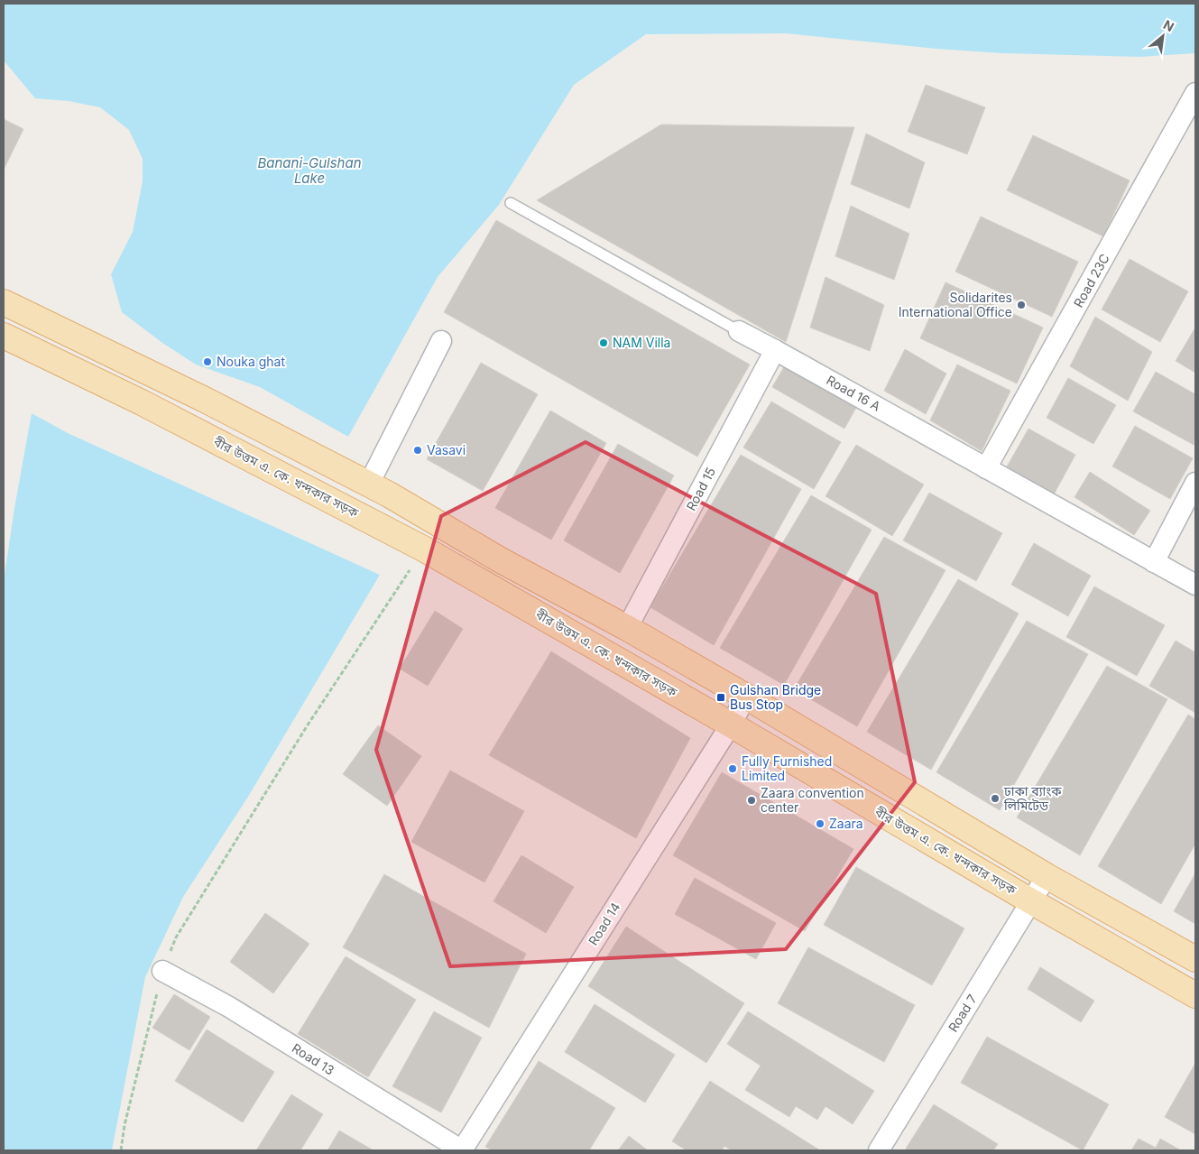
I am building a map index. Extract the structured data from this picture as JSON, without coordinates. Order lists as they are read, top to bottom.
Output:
{
  "streets": {
    "main road": ["বীর উত্তম এ. কে. খন্দকার সড়ক"],
    "street": [
      "Road 23C",
      "Road 16 A",
      "Road 15",
      "Road 14",
      "Road 7",
      "Road 13"
    ]
  },
  "crossings": [
    ["Road 23C", "Road 16 A"],
    ["Road 16 A", "Road 15"],
    ["বীর উত্তম এ. কে. খন্দকার সড়ক", "Road 14"],
    ["বীর উত্তম এ. কে. খন্দকার সড়ক", "Road 7"],
    ["Road 14", "Road 13"]
  ],
  "water": ["Banani-Gulshan Lake"],
  "places": {
    "other": [
      "Solidarites International Office",
      "NAM Villa",
      "Nouka ghat",
      "Vasavi",
      "Fully Furnished Limited",
      "ঢাকা ব্যাংক লিমিটেড",
      "Zaara convention center",
      "Zaara"
    ],
    "transit": ["Gulshan Bridge Bus Stop"]
  },
  "north": "top right"
}
